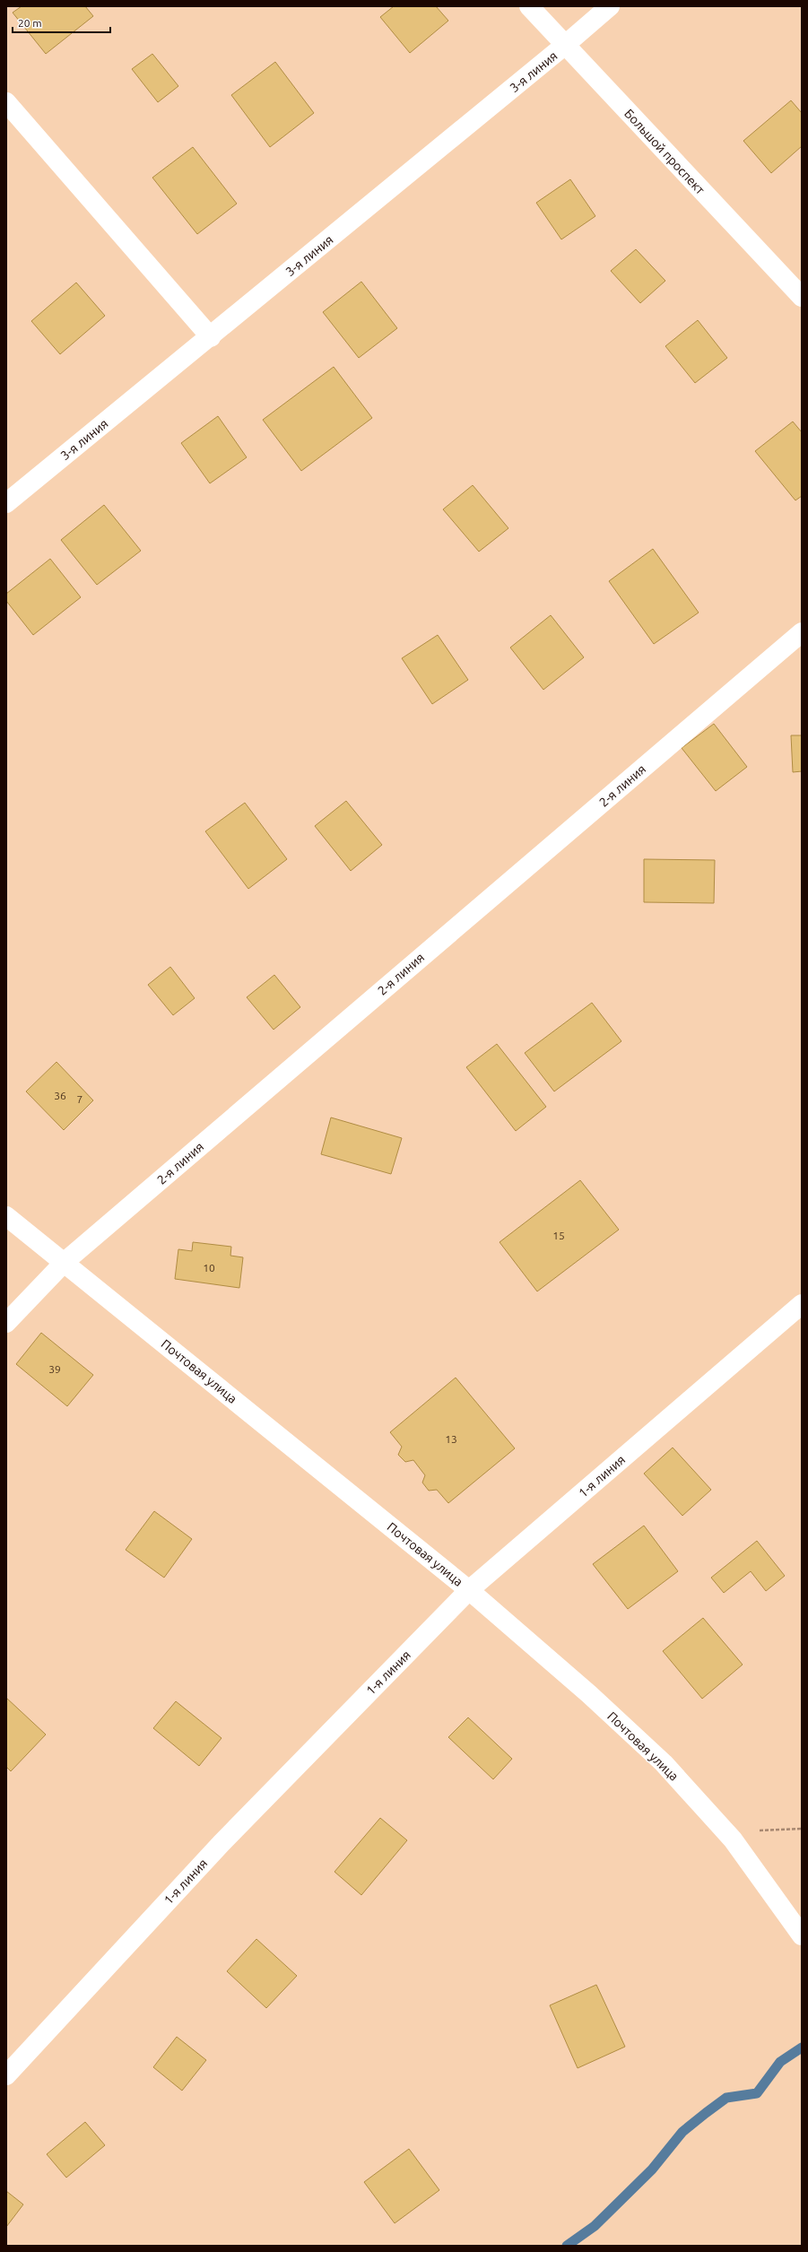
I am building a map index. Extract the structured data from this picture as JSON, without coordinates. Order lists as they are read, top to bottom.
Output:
{
  "streets": {
    "street": [
      "3-я линия",
      "Большой проспект",
      "2-я линия",
      "Почтовая улица",
      "1-я линия"
    ]
  },
  "crossings": [
    ["3-я линия", "Большой проспект"],
    ["2-я линия", "Почтовая улица"],
    ["Почтовая улица", "1-я линия"]
  ],
  "house_numbers": [
    "36",
    "7",
    "15",
    "10",
    "39",
    "13"
  ],
  "scale_bar": "20 m"
}
